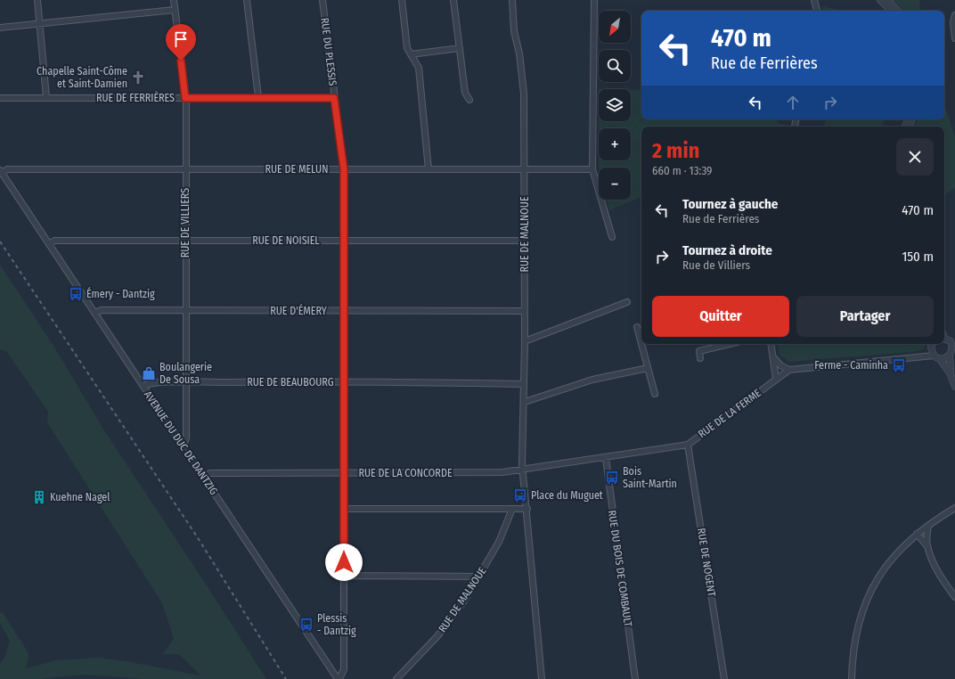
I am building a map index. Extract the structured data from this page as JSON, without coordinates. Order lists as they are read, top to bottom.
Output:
{
  "streets": {
    "street": [
      "RUE DU PLESSIS",
      "RUE DE FERRIÈRES",
      "RUE DE MELUN",
      "RUE DE VILLIERS",
      "RUE DE MALNOUE",
      "RUE DE NOISIEL",
      "RUE D'ÉMERY",
      "RUE DE BEAUBOURG",
      "RUE DE LA FERME",
      "AVENUE DU DUC DE DANTZIG",
      "RUE DE LA CONCORDE",
      "RUE DE NOGENT",
      "RUE DU BOIS DE COMBAULT"
    ]
  },
  "crossings": [
    ["RUE DU PLESSIS", "RUE DE FERRIÈRES"],
    ["RUE DU PLESSIS", "RUE DE MELUN"],
    ["RUE DU PLESSIS", "RUE DE NOISIEL"],
    ["RUE DU PLESSIS", "RUE D'ÉMERY"],
    ["RUE DU PLESSIS", "RUE DE BEAUBOURG"],
    ["RUE DU PLESSIS", "AVENUE DU DUC DE DANTZIG"],
    ["RUE DU PLESSIS", "RUE DE LA CONCORDE"],
    ["RUE DE FERRIÈRES", "RUE DE VILLIERS"],
    ["RUE DE MELUN", "RUE DE VILLIERS"],
    ["RUE DE MELUN", "RUE DE MALNOUE"],
    ["RUE DE MELUN", "AVENUE DU DUC DE DANTZIG"],
    ["RUE DE VILLIERS", "RUE DE NOISIEL"],
    ["RUE DE VILLIERS", "RUE D'ÉMERY"],
    ["RUE DE VILLIERS", "RUE DE BEAUBOURG"],
    ["RUE DE VILLIERS", "AVENUE DU DUC DE DANTZIG"],
    ["RUE DE MALNOUE", "RUE DE NOISIEL"],
    ["RUE DE MALNOUE", "RUE D'ÉMERY"],
    ["RUE DE MALNOUE", "RUE DE BEAUBOURG"],
    ["RUE DE MALNOUE", "RUE DE LA FERME"],
    ["RUE DE MALNOUE", "RUE DE LA CONCORDE"],
    ["RUE DE NOISIEL", "AVENUE DU DUC DE DANTZIG"],
    ["RUE D'ÉMERY", "AVENUE DU DUC DE DANTZIG"],
    ["RUE DE BEAUBOURG", "AVENUE DU DUC DE DANTZIG"],
    ["RUE DE LA FERME", "RUE DE LA CONCORDE"],
    ["RUE DE LA FERME", "RUE DE NOGENT"],
    ["RUE DE LA FERME", "RUE DU BOIS DE COMBAULT"],
    ["AVENUE DU DUC DE DANTZIG", "RUE DE LA CONCORDE"]
  ],
  "places": {
    "church": ["Chapelle Saint-Côme et Saint-Damien"],
    "bus stop": [
      "Émery - Dantzig",
      "Ferme - Caminha",
      "Bois Saint-Martin",
      "Place du Muguet",
      "Plessis - Dantzig"
    ],
    "shop": ["Boulangerie De Sousa"],
    "building": ["Kuehne Nagel"]
  },
  "north": "bottom left",
  "page": {
    "map_buttons": ["+", "−"],
    "turn": ["470 m", "Rue de Ferrières"],
    "heading": ["2 min", "660 m · 13:39"],
    "list": [
      {
        "name": "Tournez à gauche",
        "note": "Rue de Ferrières",
        "value": "470 m"
      },
      {
        "name": "Tournez à droite",
        "note": "Rue de Villiers",
        "value": "150 m"
      }
    ],
    "buttons": ["Quitter", "Partager"]
  }
}
